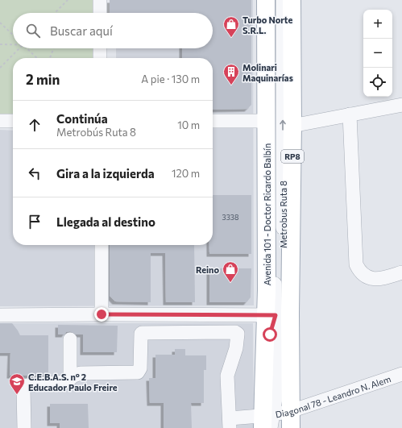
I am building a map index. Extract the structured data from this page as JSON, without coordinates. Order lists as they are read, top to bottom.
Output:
{
  "streets": {
    "main road": ["RP8", "Avenida 101 - Doctor Ricardo Balbín"],
    "street": ["Metrobus Ruta 8", "Diagonal 78 - Leandro N. Alem"]
  },
  "crossings": [
    ["Avenida 101 - Doctor Ricardo Balbín", "Metrobus Ruta 8"],
    ["Avenida 101 - Doctor Ricardo Balbín", "Diagonal 78 - Leandro N. Alem"]
  ],
  "places": {
    "shop": ["Turbo Norte S.R.L.", "Reino"],
    "building": ["Molinari Maquinarías"],
    "school or university": ["C.E.B.A.S. nº 2 Educador Paulo Freire"]
  },
  "house_numbers": ["3338"],
  "page": {
    "map_buttons": ["+", "−"],
    "search": "Buscar aquí",
    "heading": ["2 min", "A pie · 130 m"],
    "list": [
      ["Continúa", "Metrobús Ruta 8", "10 m"],
      ["Gira a la izquierda", "120 m"],
      "Llegada al destino"
    ]
  }
}
